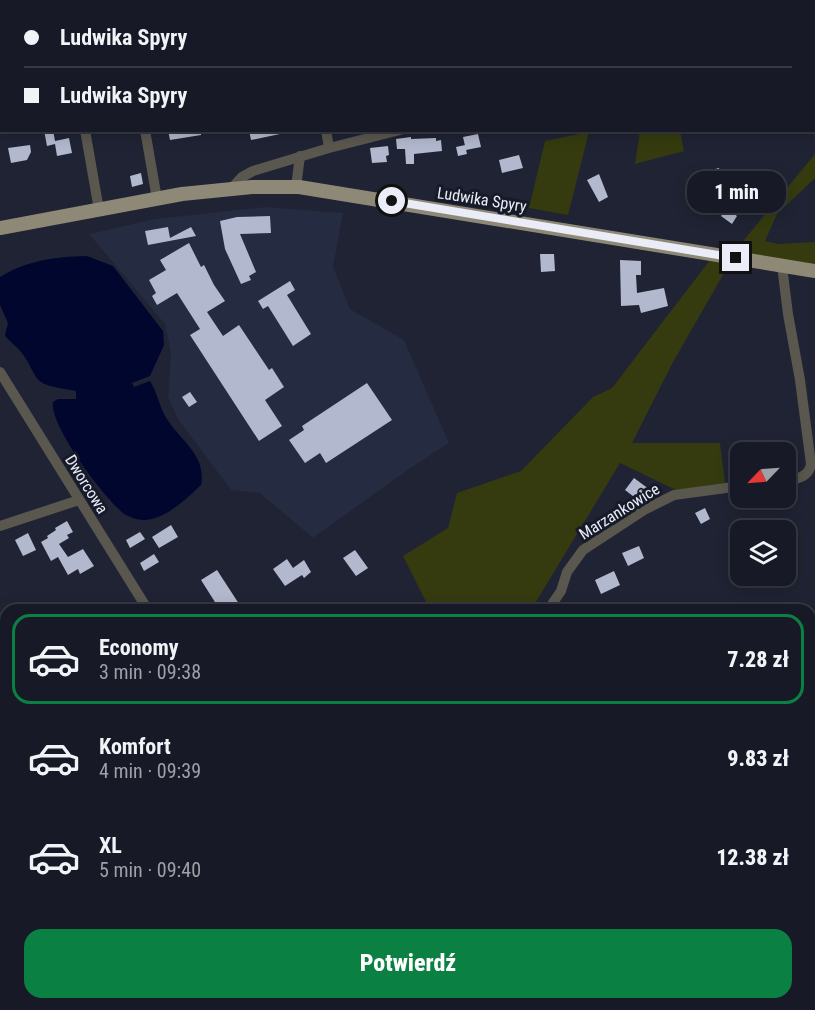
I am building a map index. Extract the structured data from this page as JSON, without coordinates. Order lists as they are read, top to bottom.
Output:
{
  "streets": {
    "main road": ["Ludwika Spyry"],
    "street": ["Dworcowa", "Marzankowice"]
  },
  "north": "bottom left",
  "page": {
    "banner": ["Ludwika Spyry", "Ludwika Spyry"],
    "bubble": "1 min",
    "list": [
      {
        "name": "Economy",
        "note": "3 min · 09:38",
        "value": "7.28 zł"
      },
      {
        "name": "Komfort",
        "note": "4 min · 09:39",
        "value": "9.83 zł"
      },
      {
        "name": "XL",
        "note": "5 min · 09:40",
        "value": "12.38 zł"
      }
    ],
    "buttons": "Potwierdź"
  }
}
